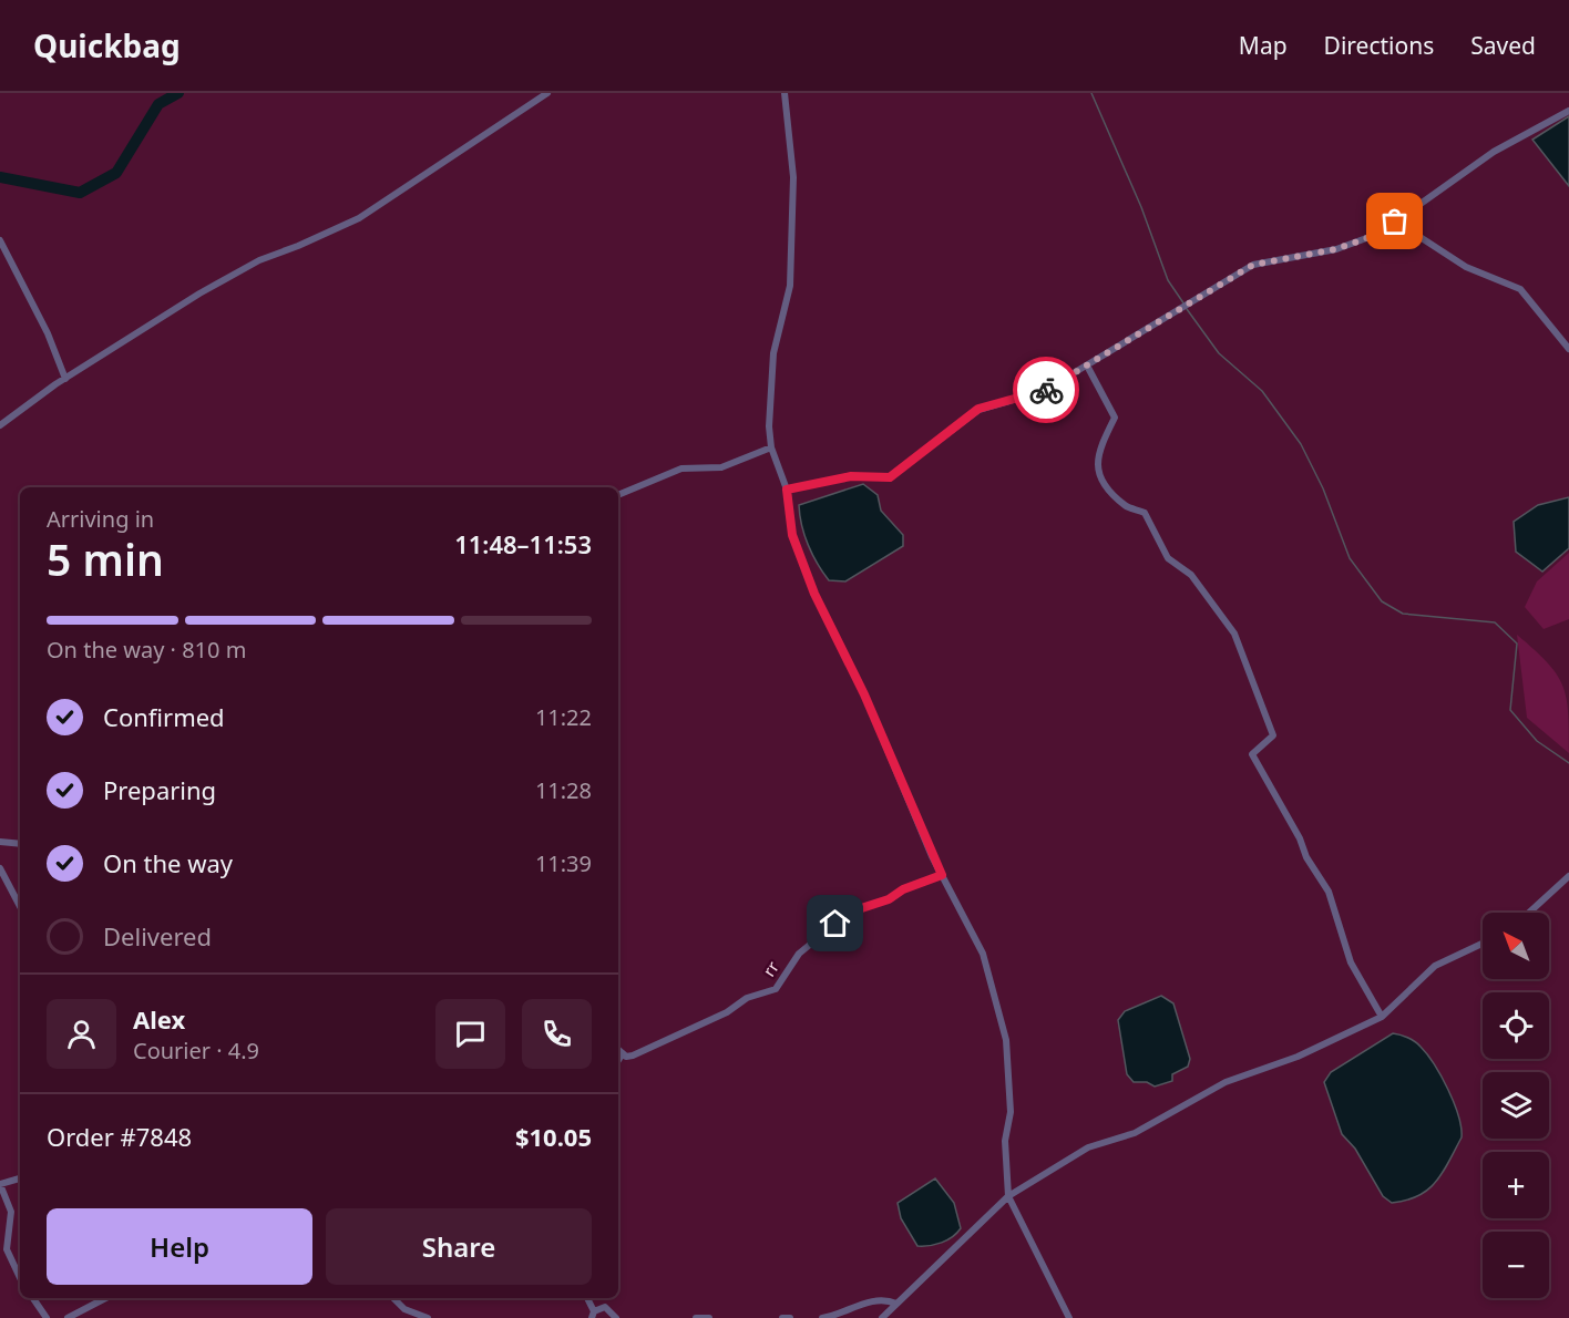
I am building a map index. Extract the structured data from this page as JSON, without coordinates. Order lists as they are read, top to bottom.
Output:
{
  "streets": {
    "street": ["rr"]
  },
  "north": "top left",
  "page": {
    "header": "Quickbag",
    "nav": ["Map", "Directions", "Saved"],
    "heading": ["5 min", "Arriving in", "11:48–11:53"],
    "panel": [
      "Alex",
      "Courier · 4.9",
      "Order #7848",
      "$10.05"
    ],
    "bar": "On the way · 810 m",
    "list": [
      ["Confirmed", "11:22"],
      ["Preparing", "11:28"],
      ["On the way", "11:39"],
      "Delivered"
    ],
    "map_buttons": ["+", "−"],
    "buttons": ["Help", "Share"]
  }
}
